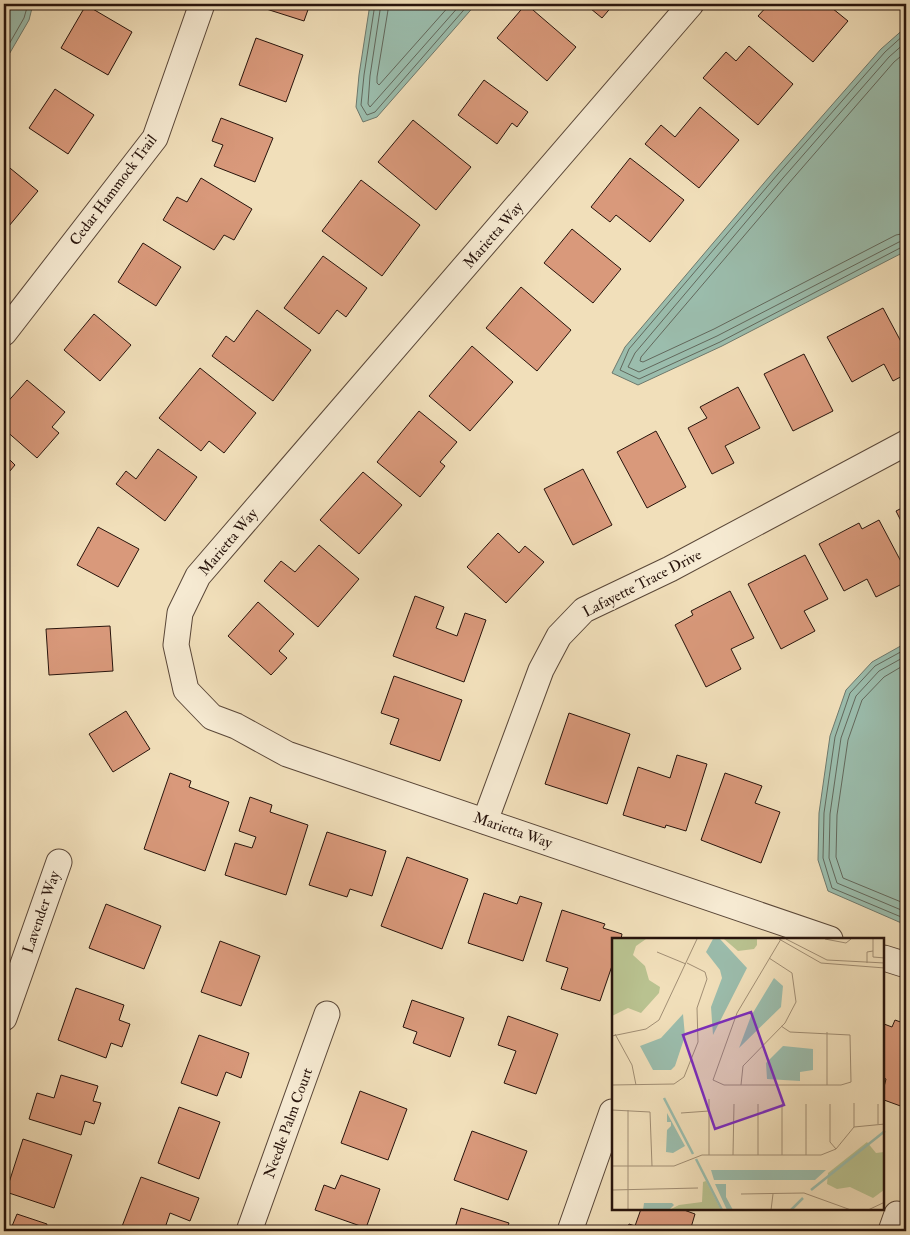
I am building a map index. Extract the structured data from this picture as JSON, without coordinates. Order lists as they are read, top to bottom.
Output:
{
  "streets": {
    "street": [
      "Cedar Hammock Trail",
      "Marietta Way",
      "Lafayette Trace Drive",
      "Lavender Way",
      "Needle Palm Court"
    ]
  },
  "crossings": [
    ["Marietta Way", "Lafayette Trace Drive"]
  ]
}
